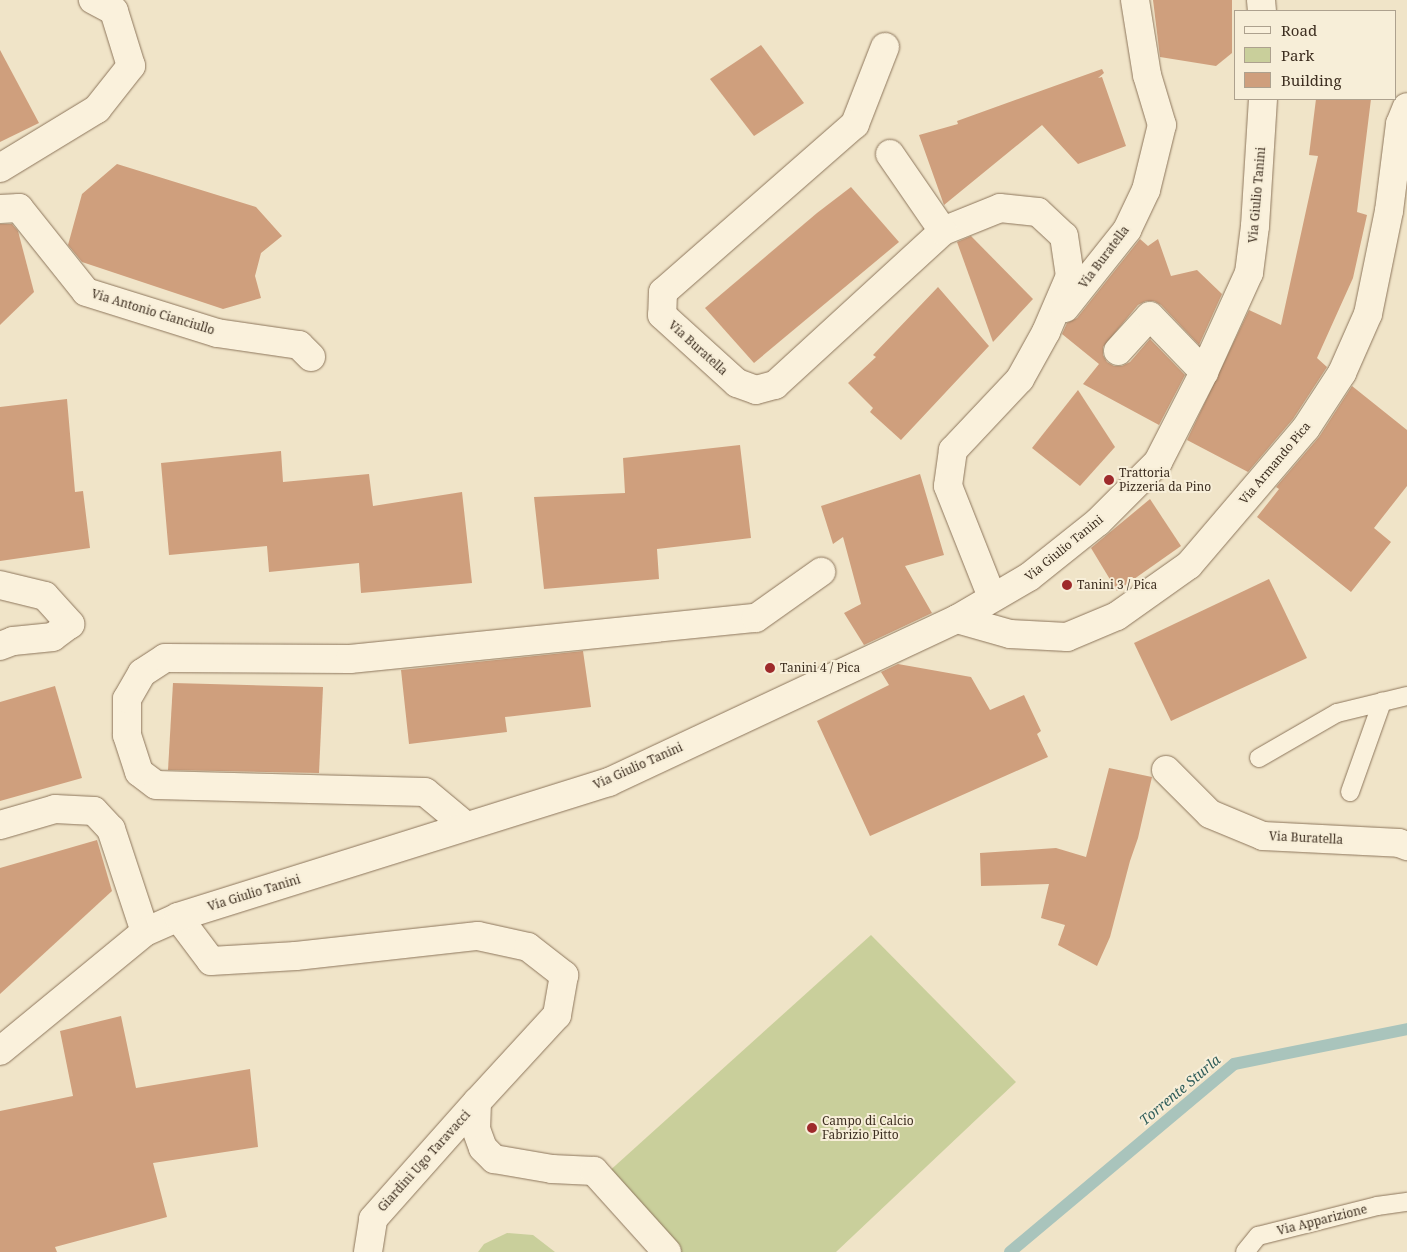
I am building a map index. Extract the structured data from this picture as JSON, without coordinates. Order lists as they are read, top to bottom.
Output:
{
  "streets": {
    "street": [
      "Via Giulio Tanini",
      "Via Buratella",
      "Via Antonio Cianciullo",
      "Via Armando Pica",
      "Giardini Ugo Taravacci"
    ],
    "lane": ["Via Apparizione"]
  },
  "crossings": [
    ["Via Giulio Tanini", "Via Buratella"],
    ["Via Giulio Tanini", "Via Armando Pica"],
    ["Via Giulio Tanini", "Giardini Ugo Taravacci"]
  ],
  "water": ["Torrente Sturla"],
  "places": [
    "Trattoria Pizzeria da Pino",
    "Tanini 3 / Pica",
    "Tanini 4 / Pica",
    "Campo di Calcio Fabrizio Pitto"
  ],
  "legend": ["Road", "Park", "Building"]
}
